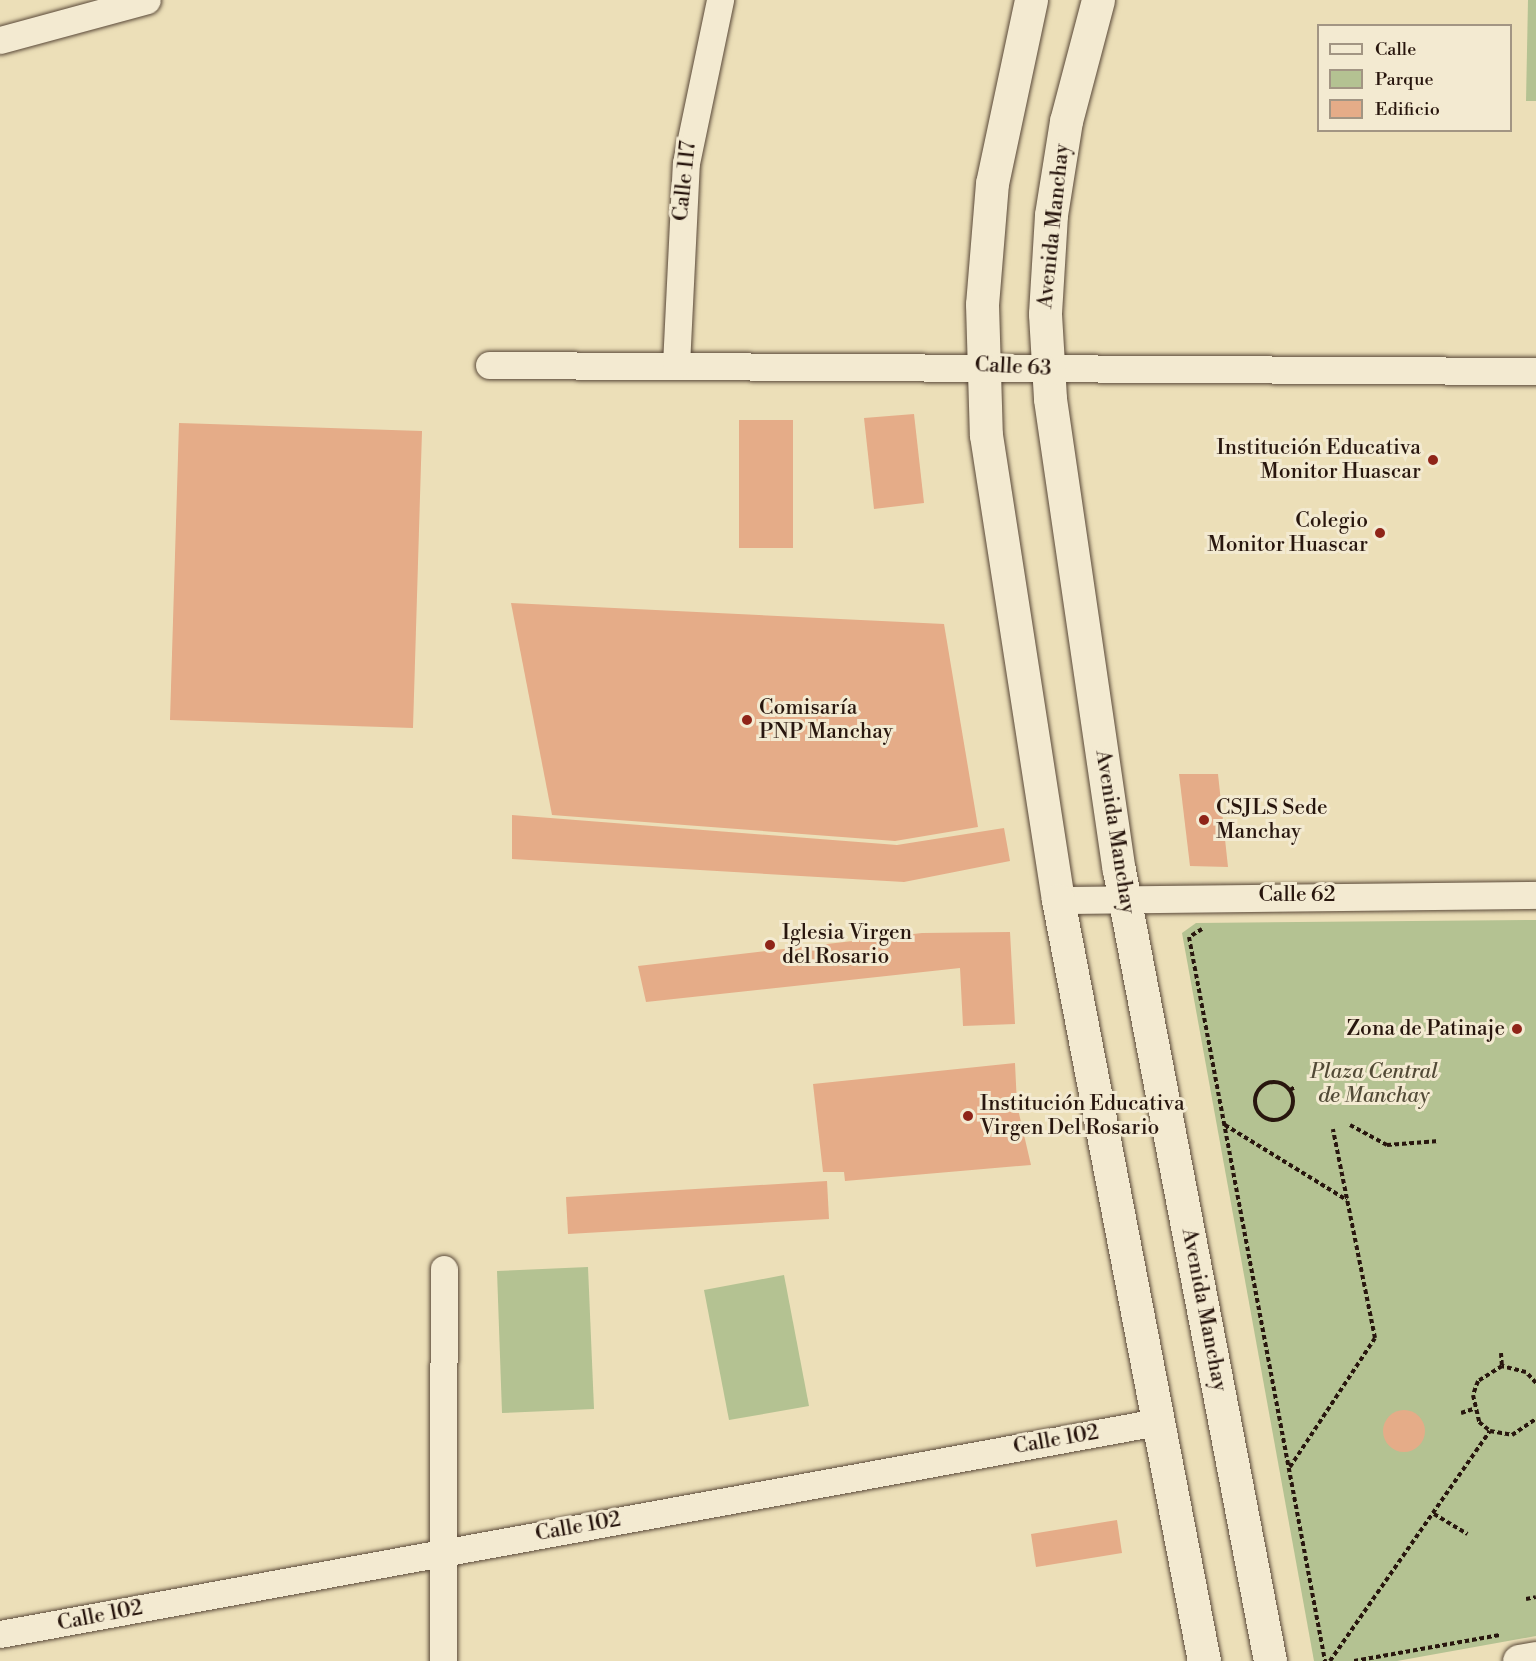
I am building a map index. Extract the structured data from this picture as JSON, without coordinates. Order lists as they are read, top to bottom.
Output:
{
  "streets": {
    "street": [
      "Calle 117",
      "Avenida Manchay",
      "Calle 63",
      "Calle 62",
      "Calle 102"
    ]
  },
  "crossings": [
    ["Calle 117", "Calle 63"],
    ["Avenida Manchay", "Calle 63"],
    ["Avenida Manchay", "Calle 62"]
  ],
  "parks": ["Plaza Central de Manchay"],
  "places": [
    "Institución Educativa Monitor Huascar",
    "Colegio Monitor Huascar",
    "Comisaría PNP Manchay",
    "CSJLS Sede Manchay",
    "Iglesia Virgen del Rosario",
    "Zona de Patinaje",
    "Institución Educativa Virgen Del Rosario"
  ],
  "legend": ["Calle", "Parque", "Edificio"]
}
